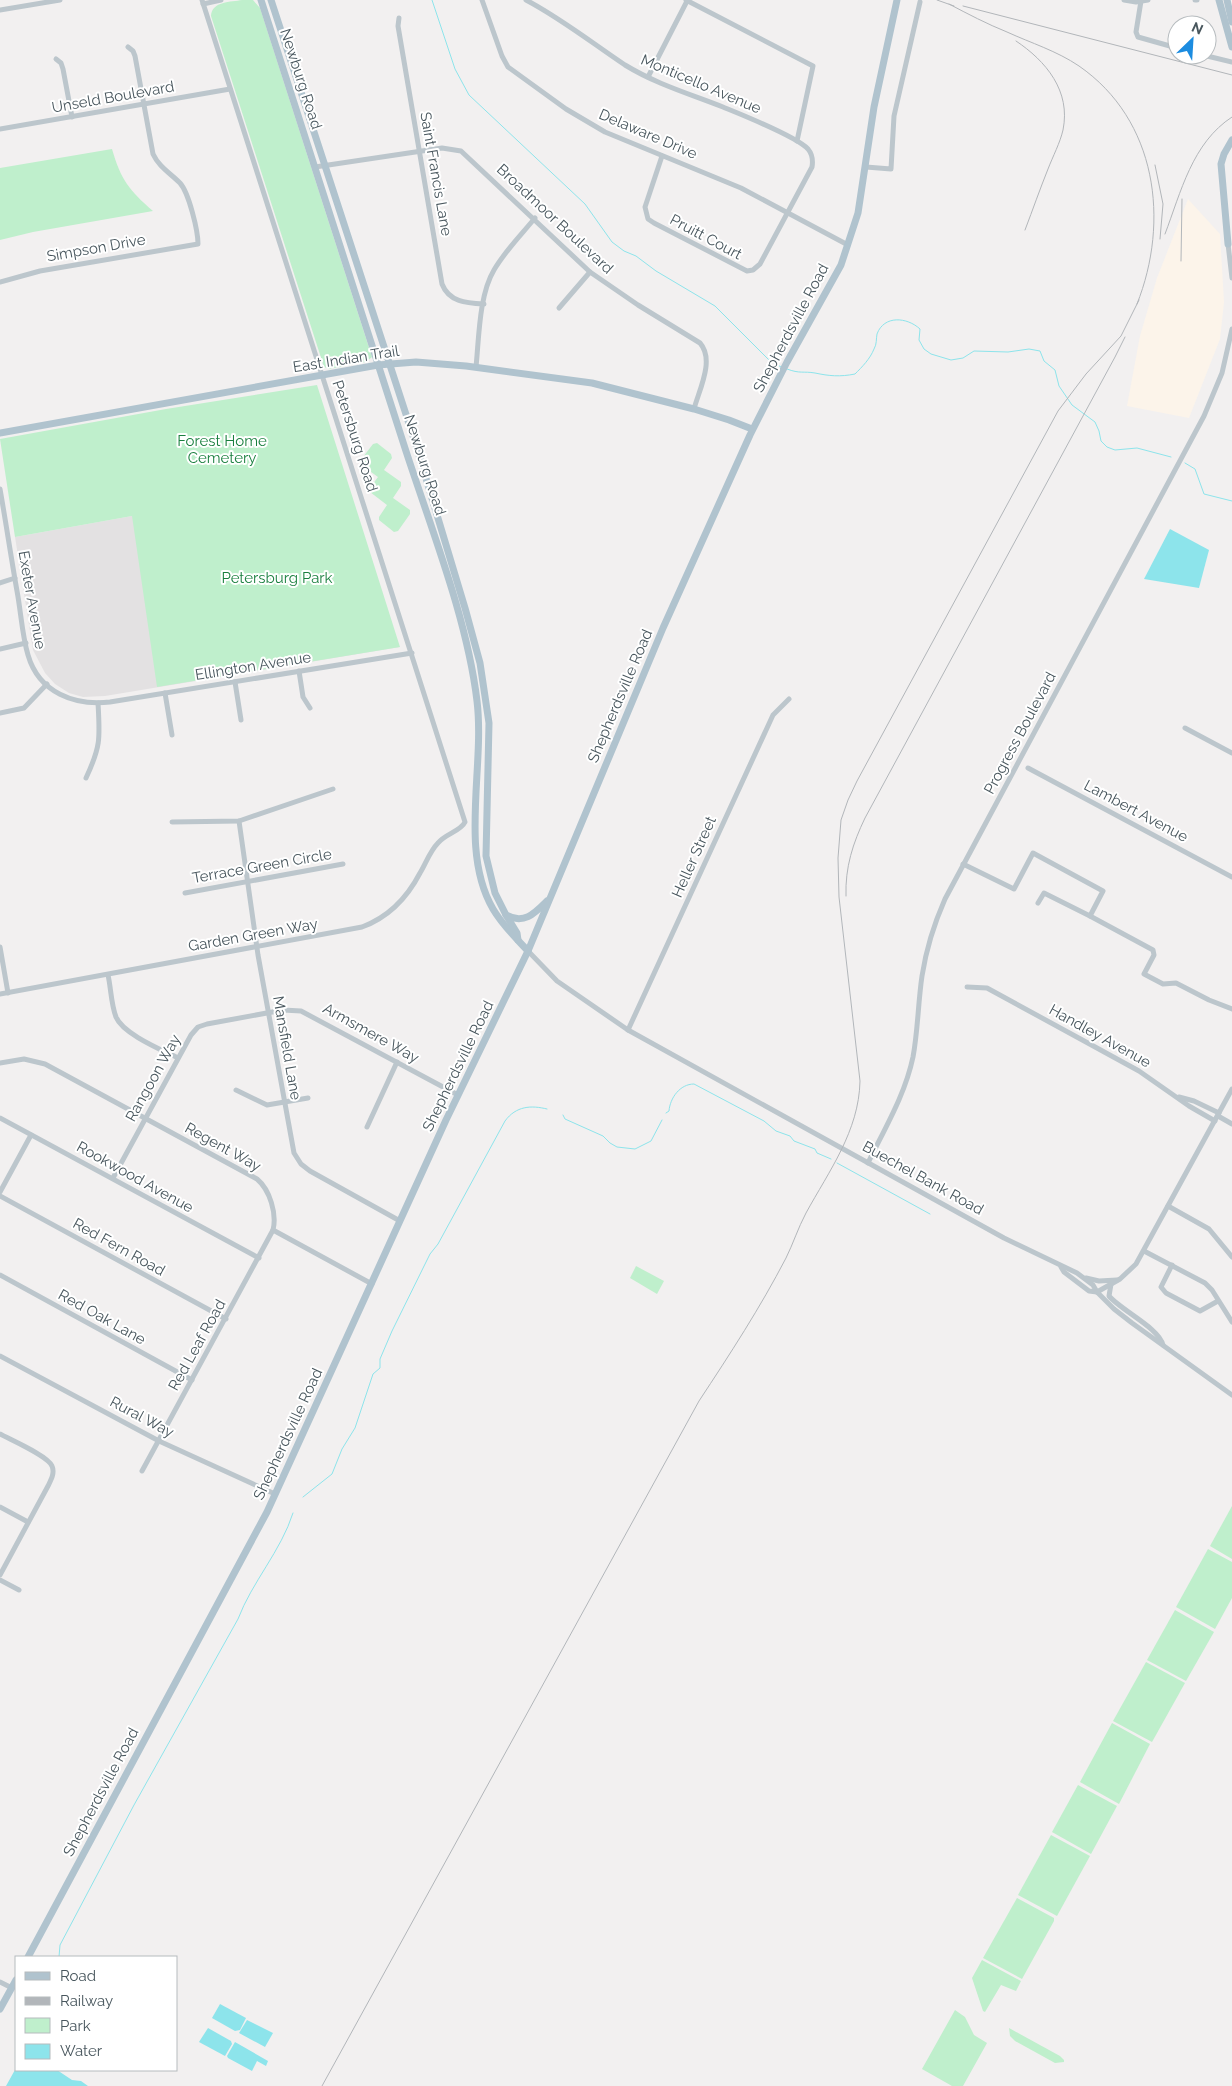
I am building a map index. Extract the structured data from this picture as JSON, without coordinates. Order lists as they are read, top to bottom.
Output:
{
  "streets": {
    "main road": ["Newburg Road", "Shepherdsville Road", "East Indian Trail"],
    "street": [
      "Monticello Avenue",
      "Unseld Boulevard",
      "Delaware Drive",
      "Saint Francis Lane",
      "Broadmoor Boulevard",
      "Pruitt Court",
      "Simpson Drive",
      "Petersburg Road",
      "Exeter Avenue",
      "Ellington Avenue",
      "Progress Boulevard",
      "Lambert Avenue",
      "Heller Street",
      "Terrace Green Circle",
      "Garden Green Way",
      "Armsmere Way",
      "Handley Avenue",
      "Mansfield Lane",
      "Rangoon Way",
      "Regent Way",
      "Rookwood Avenue",
      "Buechel Bank Road",
      "Red Fern Road",
      "Red Oak Lane",
      "Red Leaf Road",
      "Rural Way"
    ]
  },
  "crossings": [
    ["Newburg Road", "Broadmoor Boulevard"],
    ["Newburg Road", "Shepherdsville Road"],
    ["Newburg Road", "East Indian Trail"],
    ["Newburg Road", "Buechel Bank Road"],
    ["Monticello Avenue", "Delaware Drive"],
    ["Monticello Avenue", "Pruitt Court"],
    ["Unseld Boulevard", "Simpson Drive"],
    ["Unseld Boulevard", "Petersburg Road"],
    ["Delaware Drive", "Pruitt Court"],
    ["Delaware Drive", "Shepherdsville Road"],
    ["Saint Francis Lane", "Broadmoor Boulevard"],
    ["Broadmoor Boulevard", "East Indian Trail"],
    ["Shepherdsville Road", "East Indian Trail"],
    ["Shepherdsville Road", "Armsmere Way"],
    ["Shepherdsville Road", "Mansfield Lane"],
    ["Shepherdsville Road", "Buechel Bank Road"],
    ["Shepherdsville Road", "Rural Way"],
    ["East Indian Trail", "Petersburg Road"],
    ["Petersburg Road", "Ellington Avenue"],
    ["Petersburg Road", "Garden Green Way"],
    ["Exeter Avenue", "Ellington Avenue"],
    ["Progress Boulevard", "Buechel Bank Road"],
    ["Heller Street", "Buechel Bank Road"],
    ["Terrace Green Circle", "Mansfield Lane"],
    ["Garden Green Way", "Mansfield Lane"],
    ["Armsmere Way", "Mansfield Lane"],
    ["Armsmere Way", "Rangoon Way"],
    ["Mansfield Lane", "Rangoon Way"],
    ["Rangoon Way", "Regent Way"],
    ["Rangoon Way", "Rookwood Avenue"],
    ["Regent Way", "Red Leaf Road"],
    ["Rookwood Avenue", "Red Leaf Road"],
    ["Red Fern Road", "Red Leaf Road"],
    ["Red Oak Lane", "Red Leaf Road"],
    ["Red Leaf Road", "Rural Way"]
  ],
  "parks": ["Forest Home Cemetery", "Petersburg Park"],
  "legend": [
    "Road",
    "Railway",
    "Park",
    "Water"
  ],
  "north": "top right"
}
